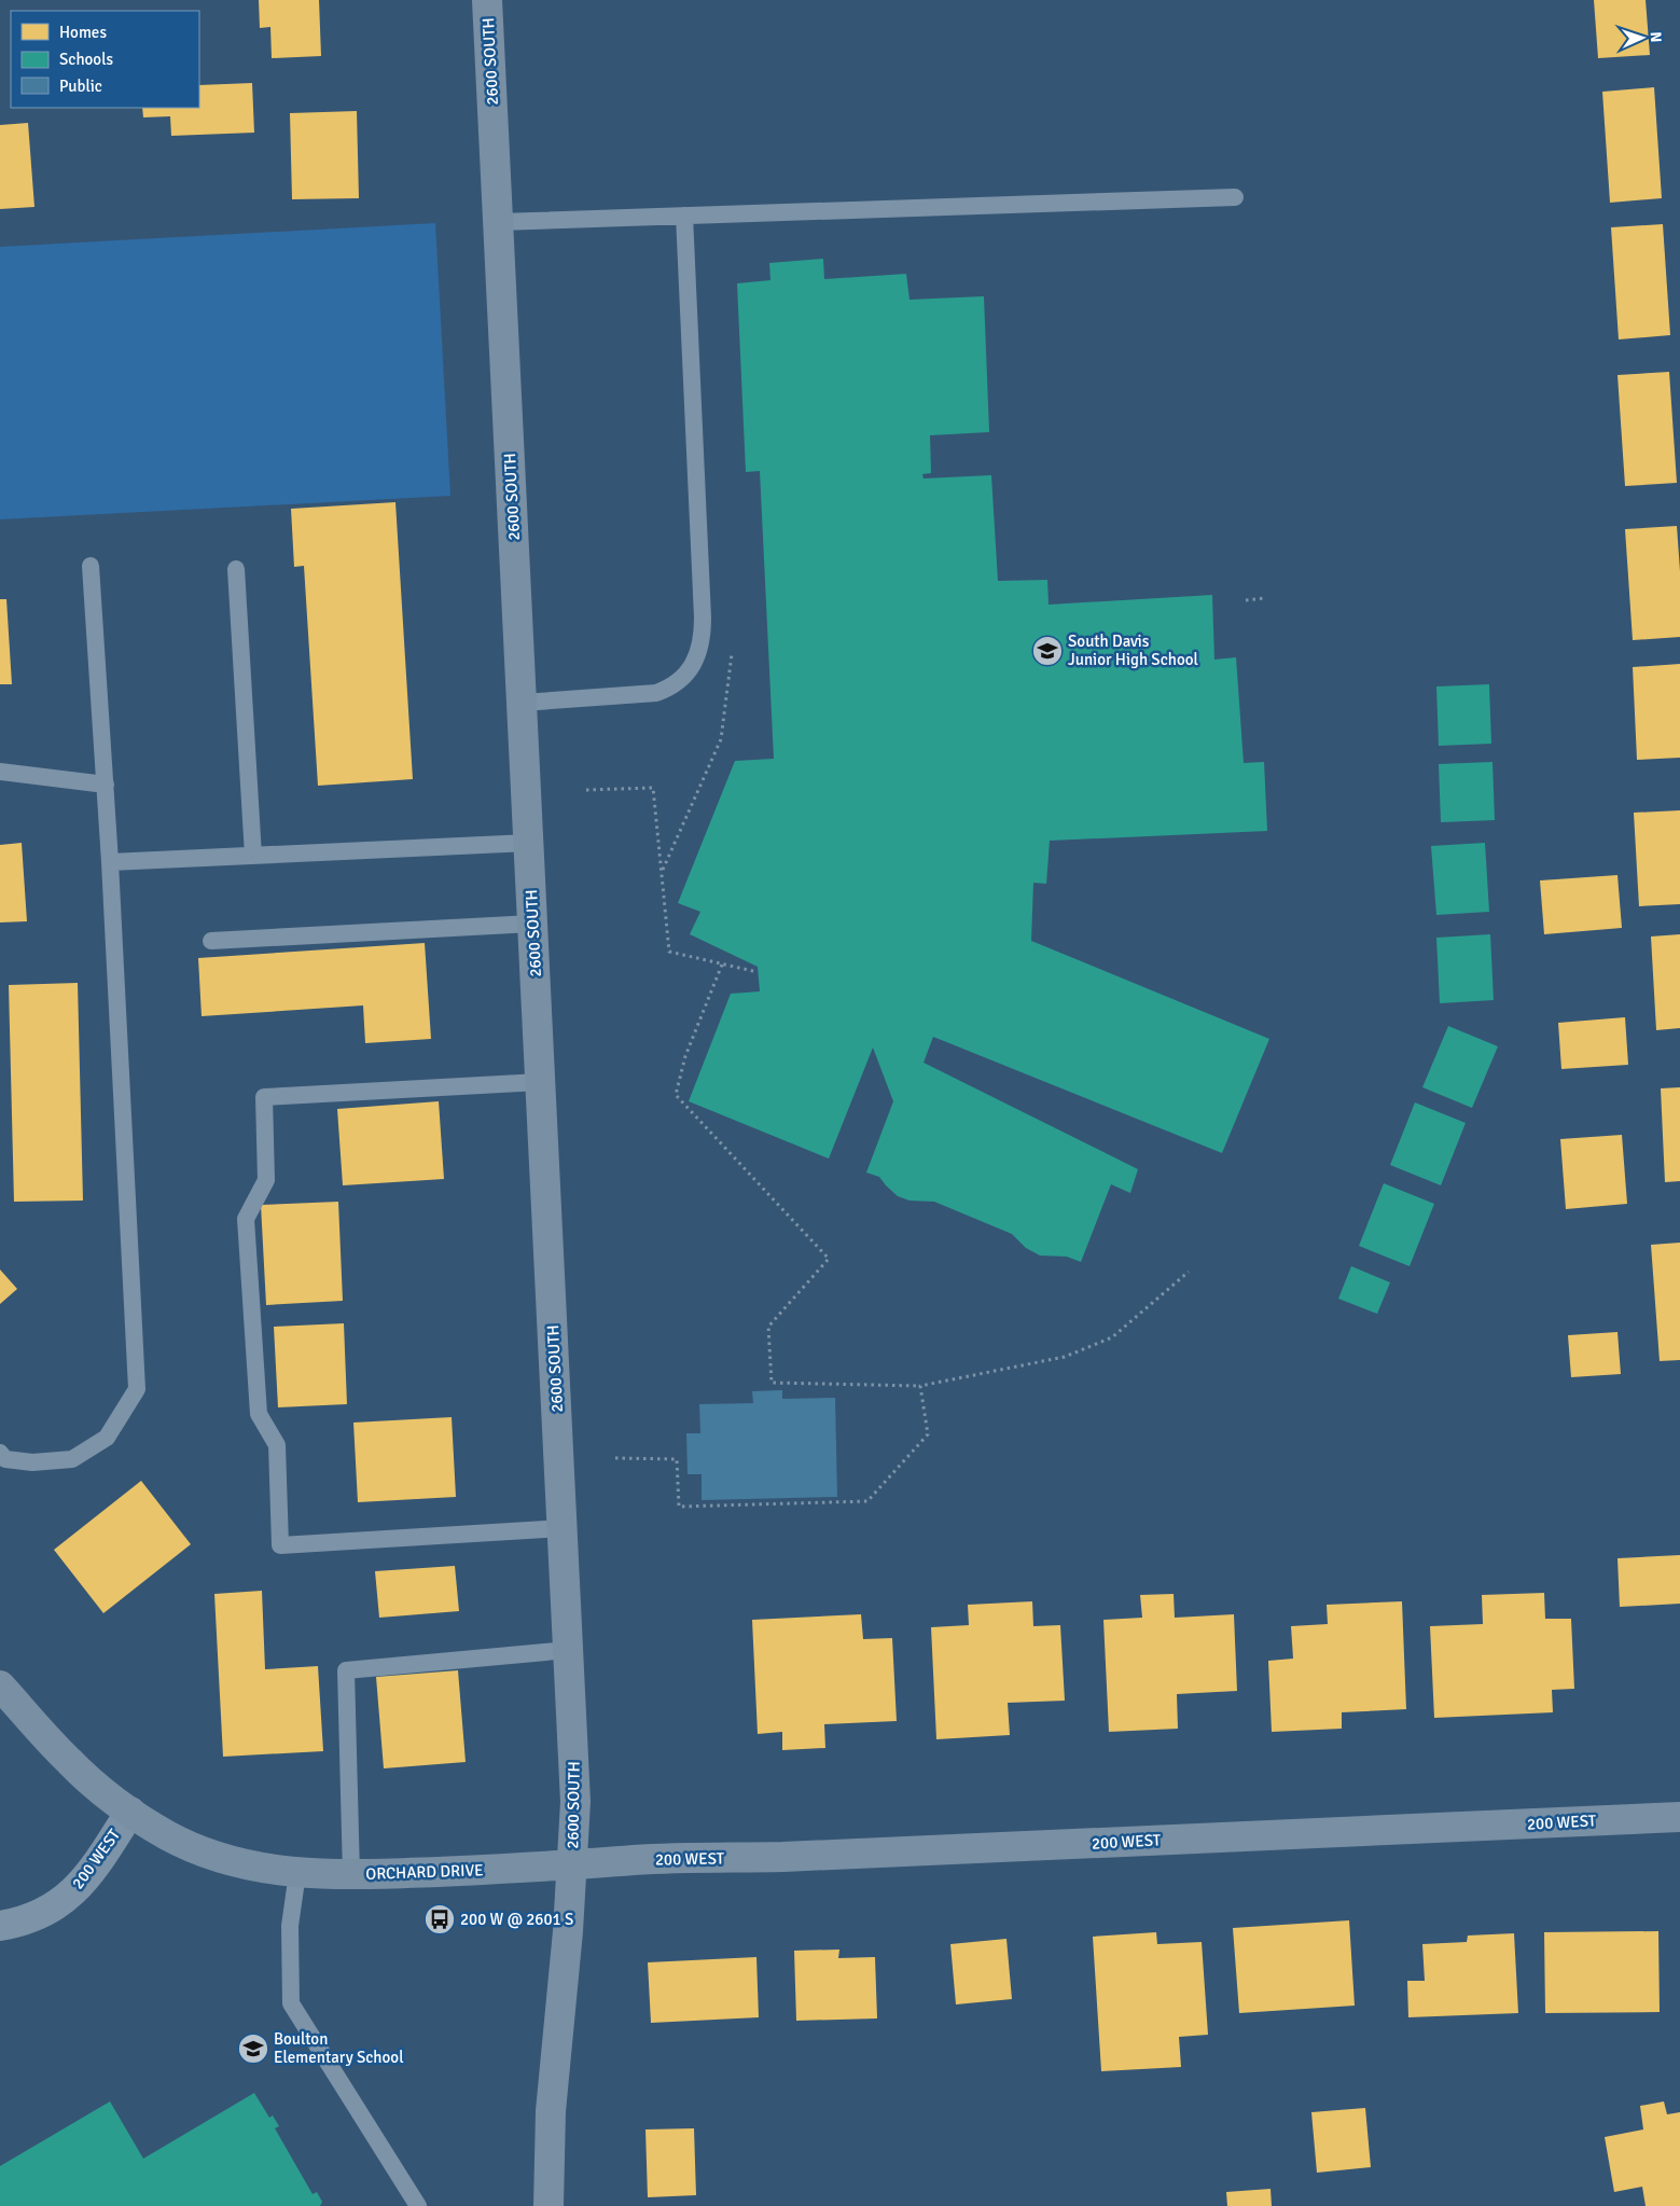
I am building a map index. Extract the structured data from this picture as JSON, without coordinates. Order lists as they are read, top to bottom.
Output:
{
  "streets": {
    "main road": ["2600 SOUTH", "200 WEST", "ORCHARD DRIVE"]
  },
  "crossings": [
    ["2600 SOUTH", "200 WEST"],
    ["2600 SOUTH", "ORCHARD DRIVE"],
    ["200 WEST", "ORCHARD DRIVE"]
  ],
  "places": {
    "school or university": ["South Davis Junior High School", "Boulton Elementary School"],
    "bus stop": ["200 W @ 2601 S"]
  },
  "legend": ["Homes", "Schools", "Public"],
  "north": "right"
}
